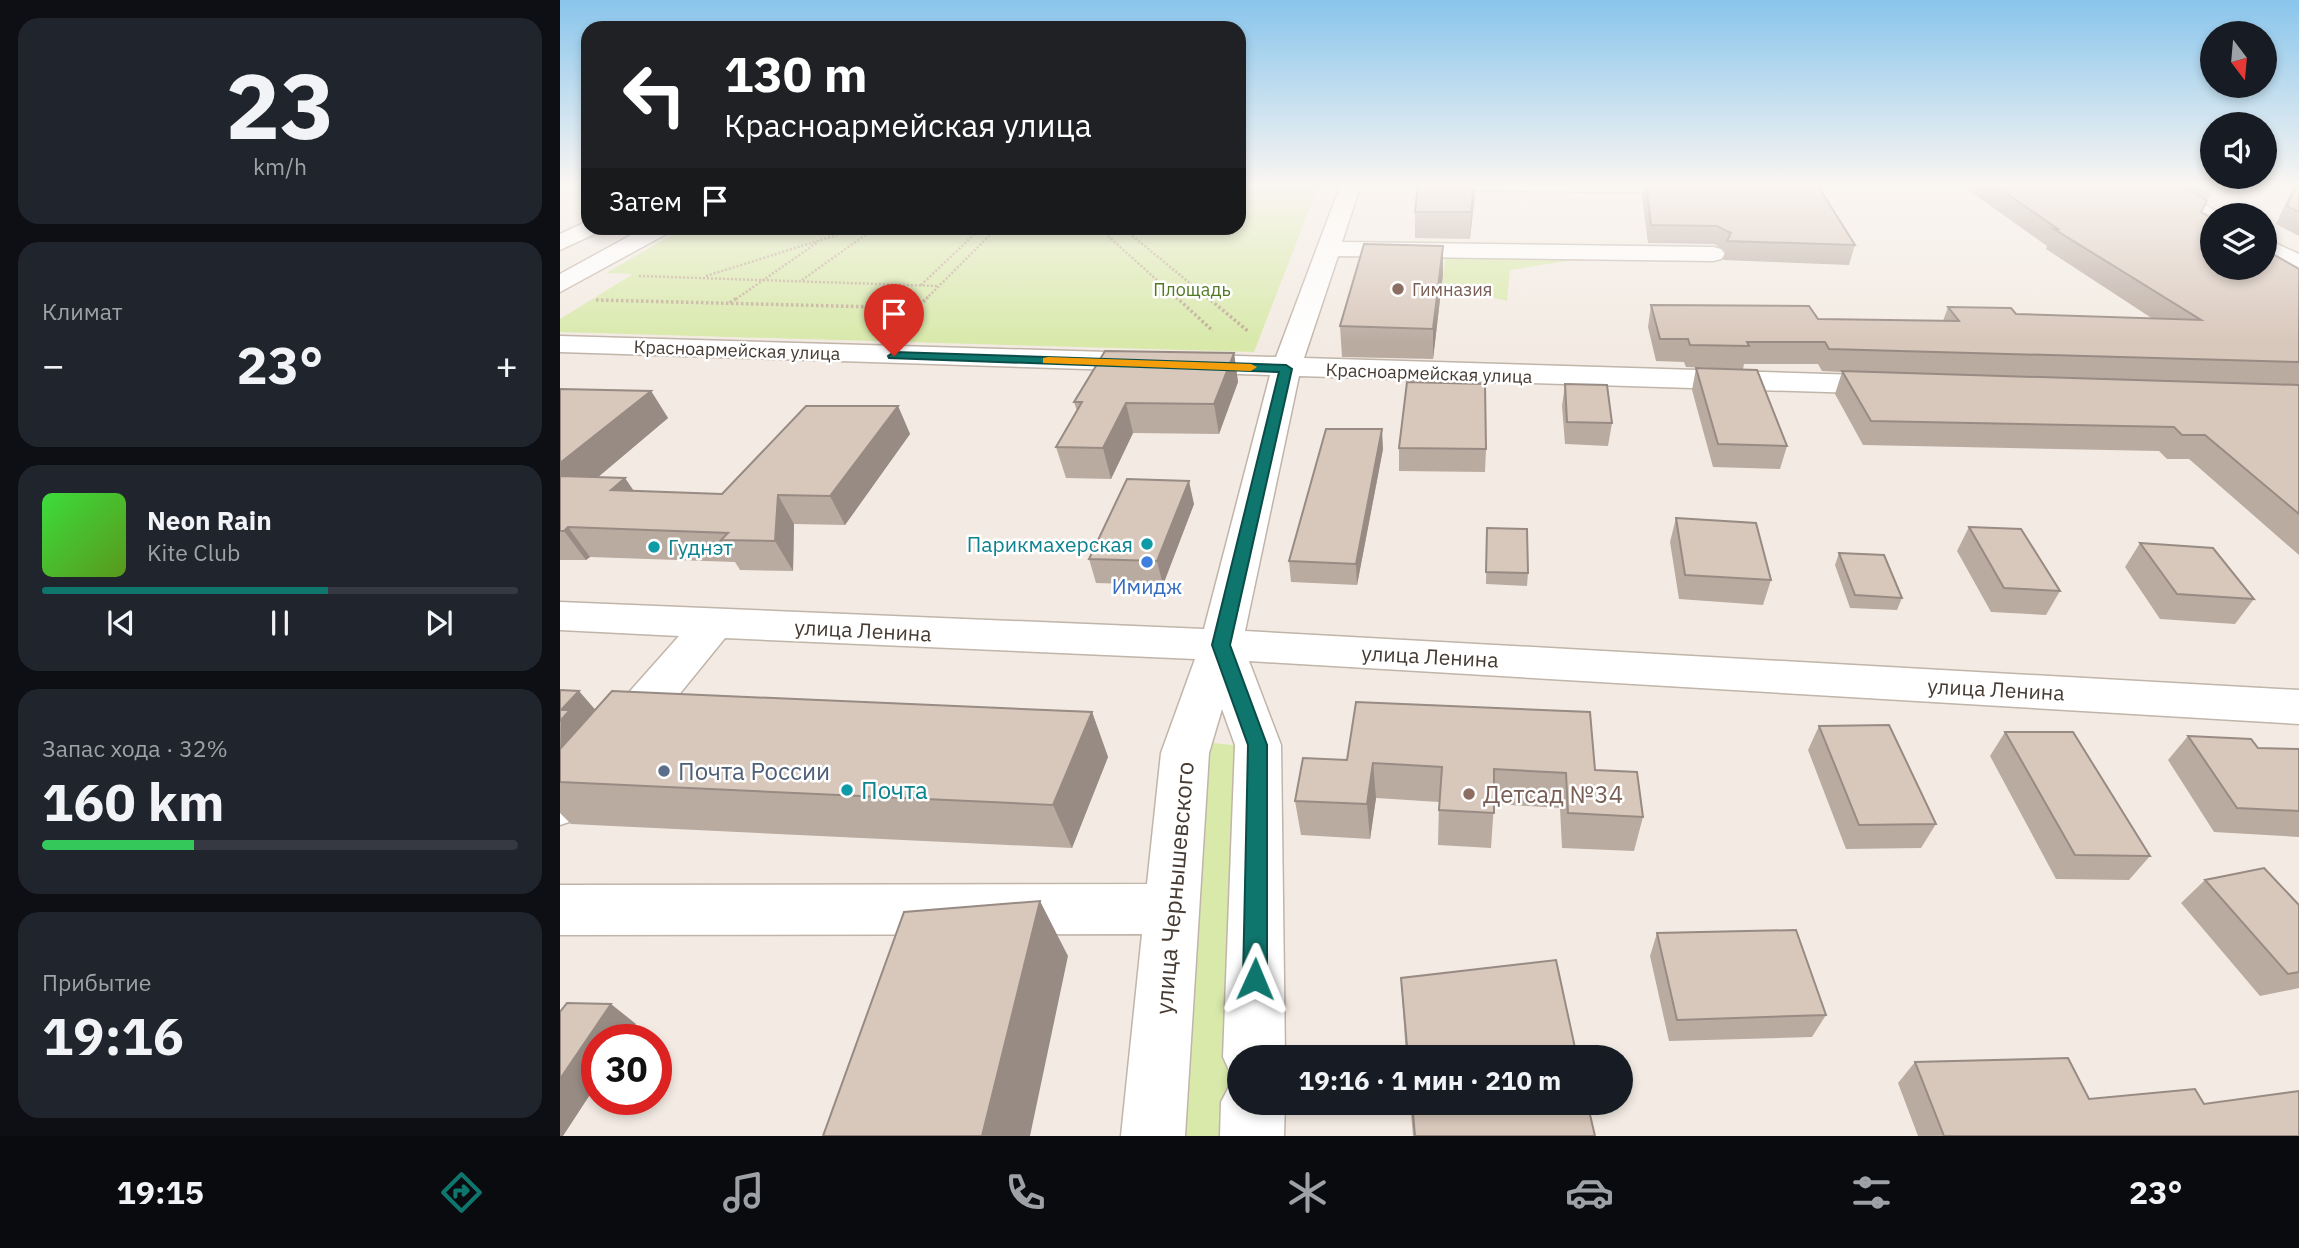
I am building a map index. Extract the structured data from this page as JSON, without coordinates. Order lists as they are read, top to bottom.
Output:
{
  "streets": {
    "street": ["Красноармейская улица", "улица Ленина", "улица Чернышевского"]
  },
  "crossings": [
    ["Красноармейская улица", "улица Чернышевского"],
    ["улица Ленина", "улица Чернышевского"]
  ],
  "parks": ["Площадь"],
  "places": [
    "Гимназия",
    "Парикмахерская",
    "Гуднэт",
    "Имидж",
    "Почта России",
    "Почта",
    "Детсад №34"
  ],
  "north": "bottom",
  "page": {
    "tile": [
      ["23", "km/h"],
      "Климат",
      ["Запас хода · 32%", "160 km"],
      ["Прибытие", "19:16"]
    ],
    "turn": ["130 m", "Красноармейская улица"],
    "then": "Затем",
    "heat": ["−", "23°", "+"],
    "song": ["Neon Rain", "Kite Club"],
    "limit": "30",
    "trip": "19:16 · 1 мин · 210 m",
    "tabs": ["19:15", "23°"]
  }
}
